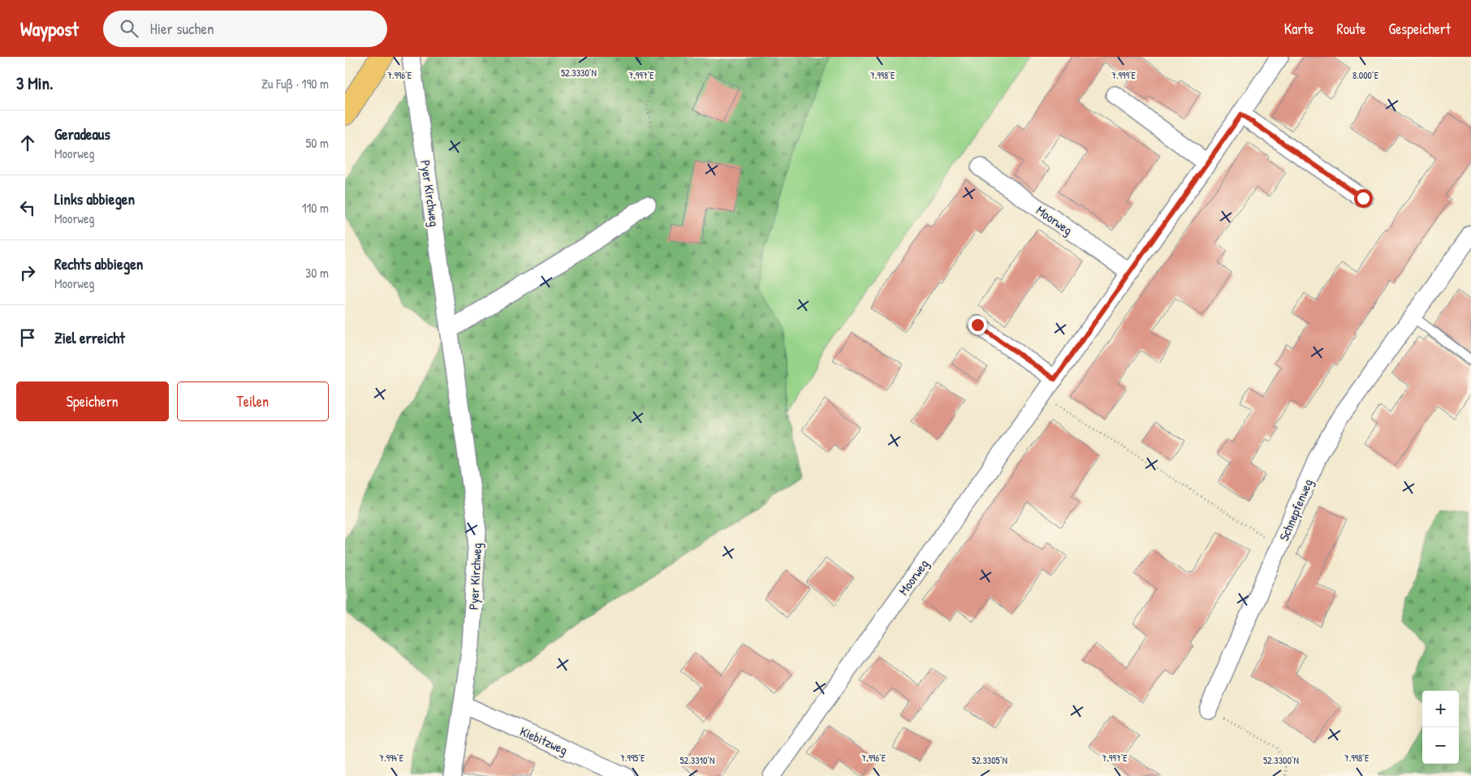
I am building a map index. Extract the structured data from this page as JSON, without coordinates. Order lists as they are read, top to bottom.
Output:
{
  "streets": {
    "street": [
      "Pyer Kirchweg",
      "Moorweg",
      "Schnepfenweg",
      "Kiebitzweg"
    ]
  },
  "crossings": [
    ["Pyer Kirchweg", "Kiebitzweg"]
  ],
  "page": {
    "header": "Waypost",
    "search": "Hier suchen",
    "nav": ["Karte", "Route", "Gespeichert"],
    "heading": ["3 Min.", "Zu Fuß · 190 m"],
    "list": [
      ["Geradeaus", "Moorweg", "50 m"],
      ["Links abbiegen", "Moorweg", "110 m"],
      ["Rechts abbiegen", "Moorweg", "30 m"],
      "Ziel erreicht"
    ],
    "buttons": ["Speichern", "Teilen"],
    "map_buttons": ["+", "−"]
  },
  "coordinates": [
    "52.3330°N",
    "7.996°E",
    "7.997°E",
    "7.998°E",
    "7.999°E",
    "8.000°E",
    "7.994°E",
    "7.995°E",
    "52.3310°N",
    "52.3305°N",
    "52.3300°N"
  ]
}
